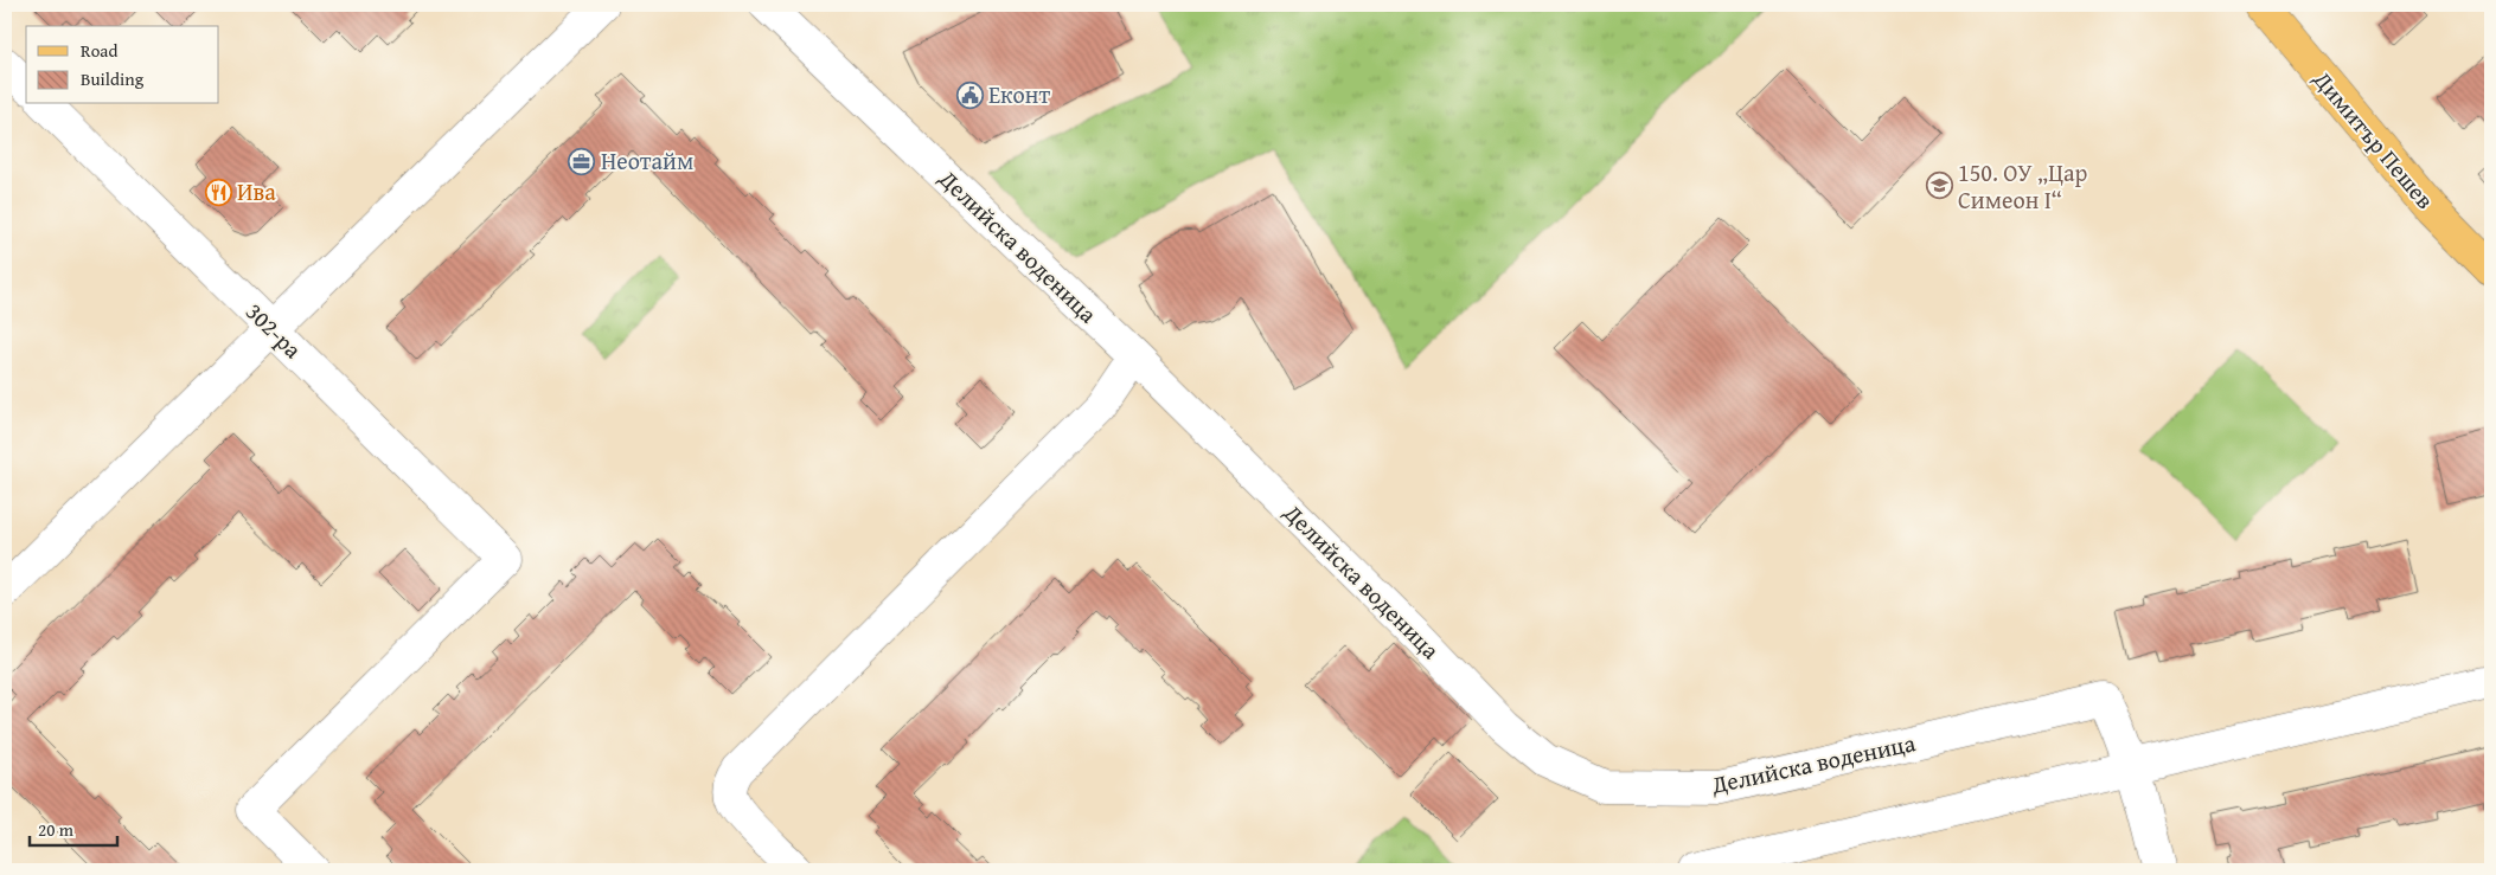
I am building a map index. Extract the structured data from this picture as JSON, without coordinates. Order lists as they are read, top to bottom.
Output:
{
  "streets": {
    "main road": ["Димитър Пешев"],
    "street": ["Делийска воденица", "302-ра"]
  },
  "places": {
    "public building": ["Еконт"],
    "office": ["Неотайм"],
    "school or university": ["150. ОУ „Цар Симеон I“"],
    "restaurant": ["Ива"]
  },
  "legend": ["Road", "Building"],
  "scale_bar": "20 m"
}
